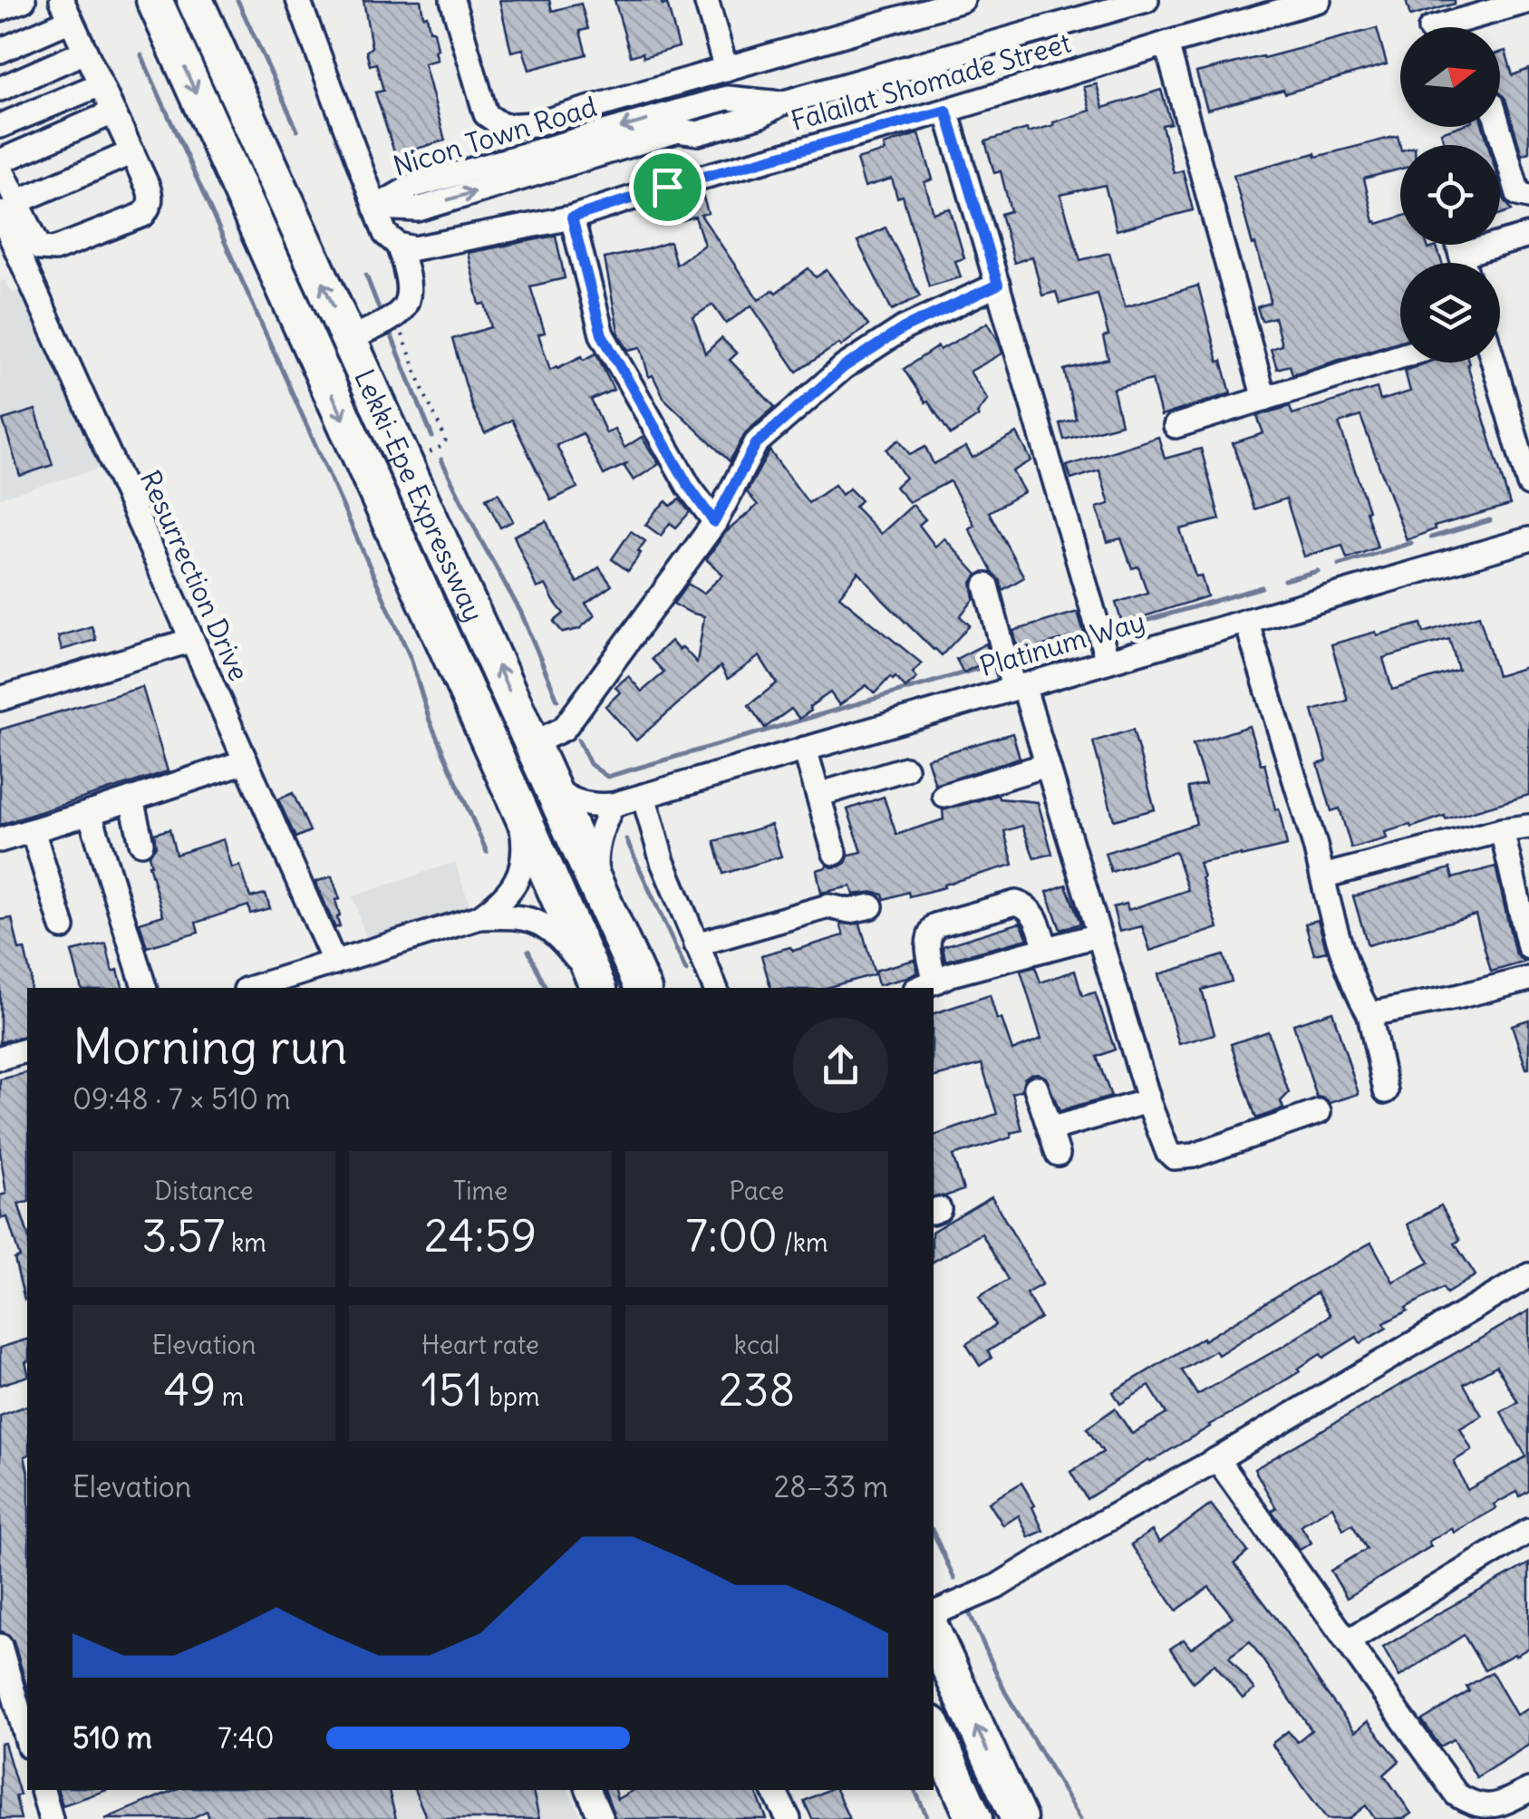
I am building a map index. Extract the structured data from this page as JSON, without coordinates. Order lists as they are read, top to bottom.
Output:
{
  "streets": {
    "highway": ["Lekki-Epe Expressway"],
    "street": [
      "Falailat Shomade Street",
      "Nicon Town Road",
      "Resurrection Drive",
      "Platinum Way"
    ]
  },
  "crossings": [
    ["Lekki-Epe Expressway", "Platinum Way"]
  ],
  "north": "right",
  "page": {
    "heading": ["Morning run", "09:48 · 7 × 510 m"],
    "stats": [
      ["Distance", "3.57 km"],
      ["Time", "24:59"],
      ["Pace", "7:00 /km"],
      ["Elevation", "49 m"],
      ["Heart rate", "151 bpm"],
      ["kcal", "238"]
    ],
    "chart": ["Elevation", "28–33 m"],
    "list": [
      {
        "name": "510 m",
        "note": "7:40"
      }
    ]
  }
}
